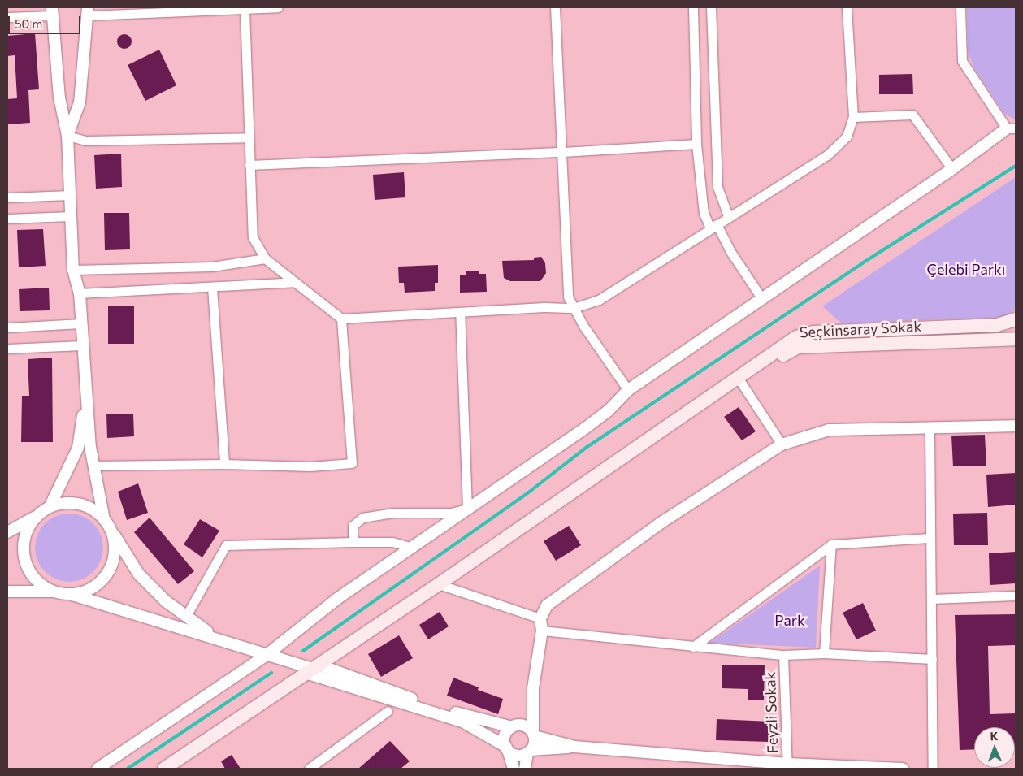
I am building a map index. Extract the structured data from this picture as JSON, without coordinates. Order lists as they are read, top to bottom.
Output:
{
  "streets": {
    "main road": ["Seçkinsaray Sokak"],
    "street": ["Feyzli Sokak"]
  },
  "parks": ["Çelebi Parkı", "Park"],
  "scale_bar": "50 m",
  "north": "top"
}
